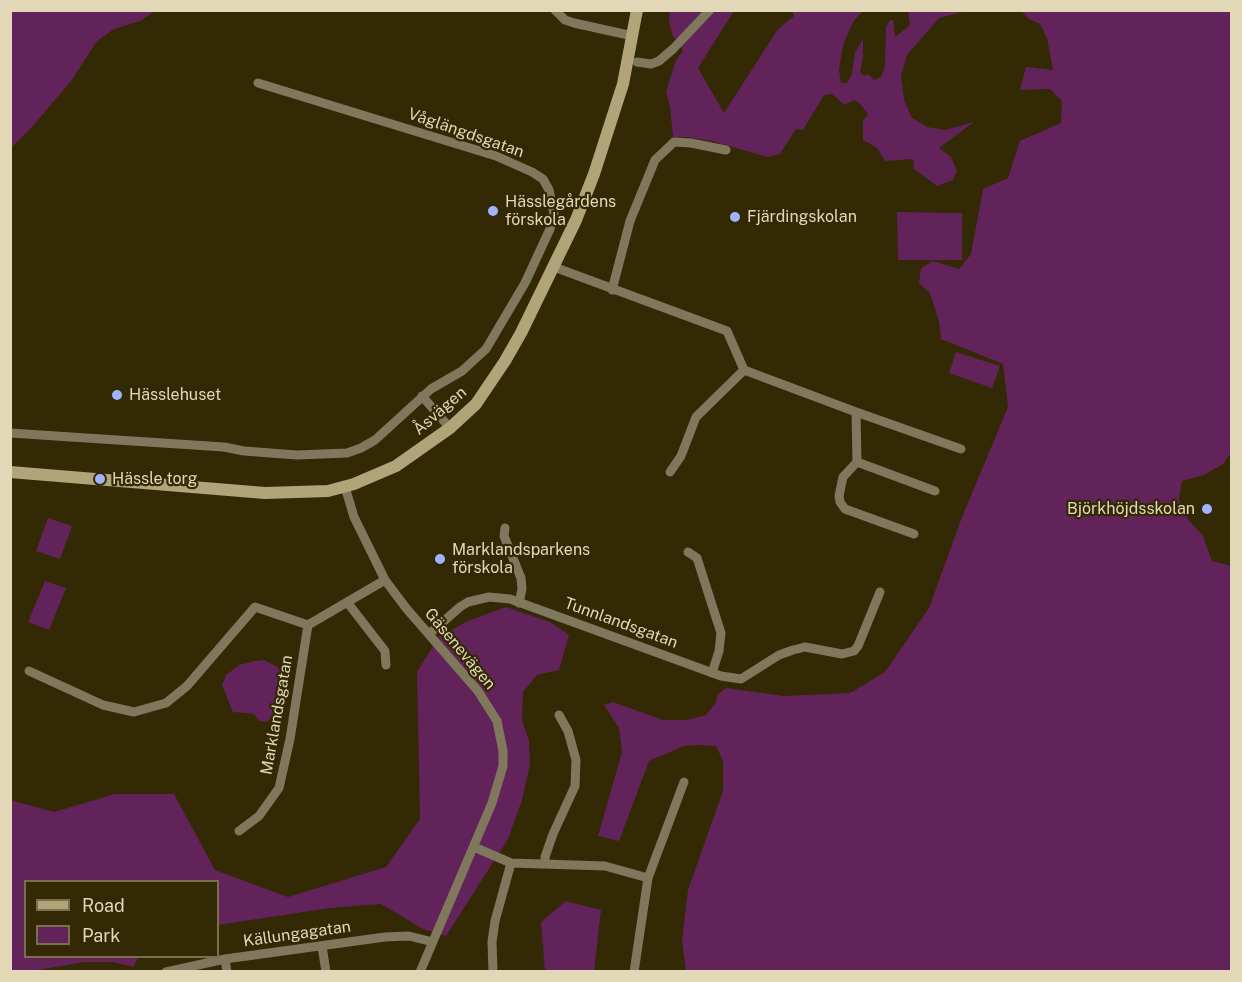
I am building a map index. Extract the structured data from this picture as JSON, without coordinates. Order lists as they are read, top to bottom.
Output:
{
  "streets": {
    "street": [
      "Våglängdsgatan",
      "Åsvägen",
      "Tunnlandsgatan",
      "Gäsenevägen",
      "Marklandsgatan",
      "Källungagatan"
    ]
  },
  "crossings": [
    ["Åsvägen", "Gäsenevägen"],
    ["Tunnlandsgatan", "Gäsenevägen"],
    ["Gäsenevägen", "Källungagatan"]
  ],
  "places": [
    "Hässlegårdens förskola",
    "Fjärdingskolan",
    "Hässlehuset",
    "Hässle torg",
    "Björkhöjdsskolan",
    "Marklandsparkens förskola"
  ],
  "legend": ["Road", "Park"]
}
